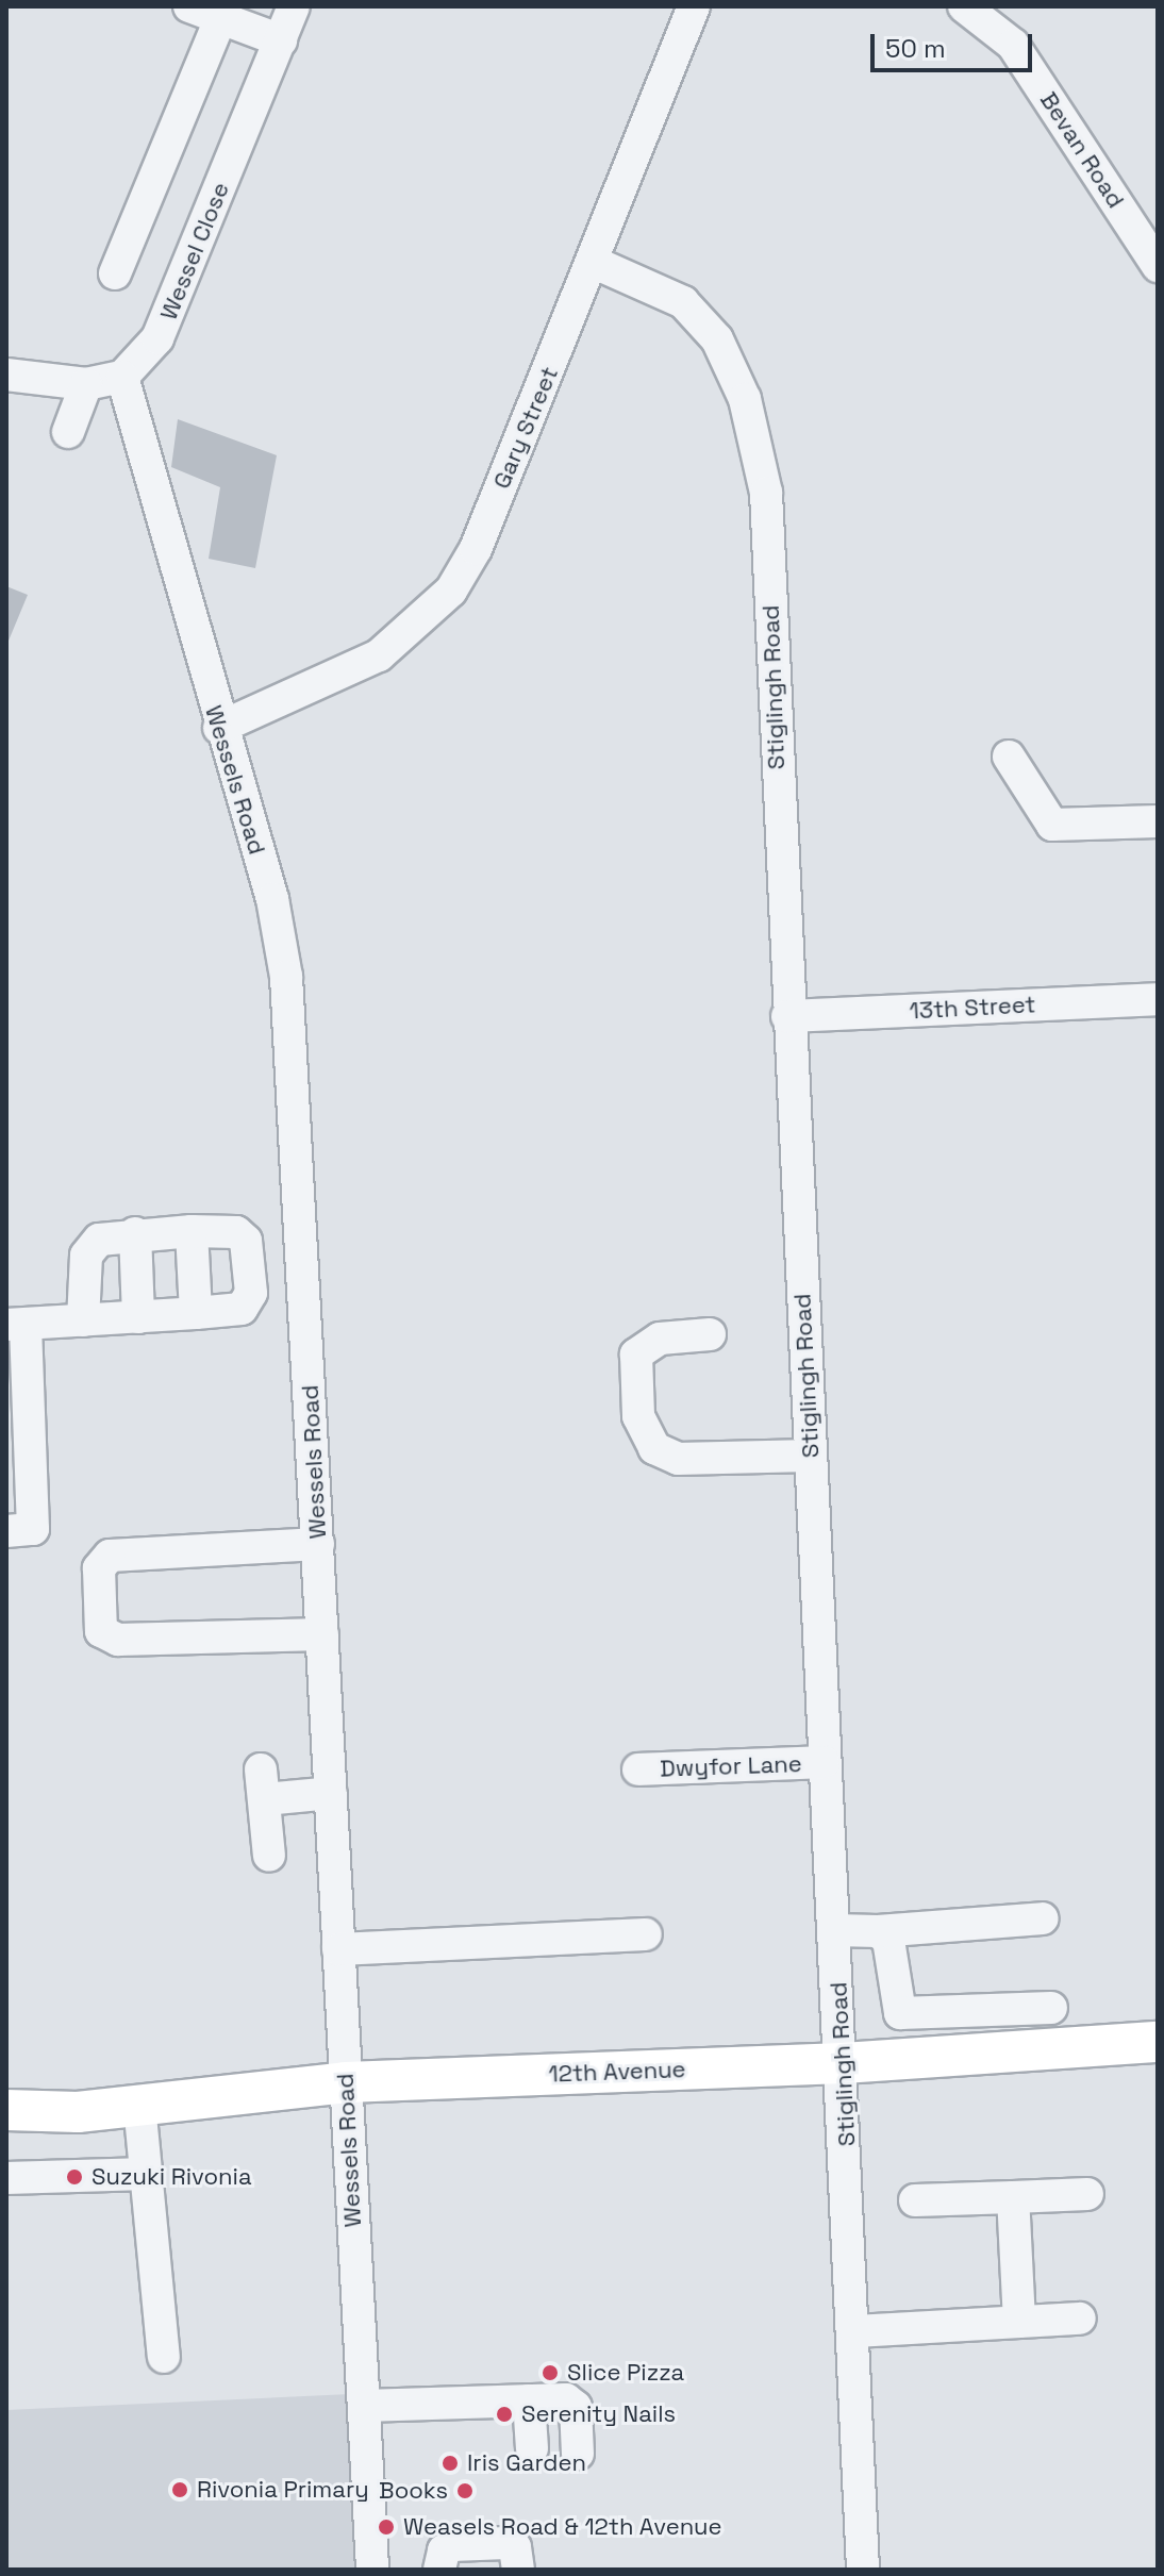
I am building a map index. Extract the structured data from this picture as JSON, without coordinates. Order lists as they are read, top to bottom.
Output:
{
  "streets": {
    "main road": ["12th Avenue"],
    "street": [
      "Bevan Road",
      "Wessel Close",
      "Gary Street",
      "Stiglingh Road",
      "Wessels Road",
      "13th Street",
      "Dwyfor Lane"
    ]
  },
  "crossings": [
    ["Wessel Close", "Wessels Road"],
    ["Gary Street", "Stiglingh Road"],
    ["Gary Street", "Wessels Road"],
    ["Stiglingh Road", "13th Street"],
    ["Stiglingh Road", "Dwyfor Lane"],
    ["Stiglingh Road", "12th Avenue"],
    ["Wessels Road", "12th Avenue"]
  ],
  "places": [
    "Suzuki Rivonia",
    "Slice Pizza",
    "Serenity Nails",
    "Iris Garden",
    "Rivonia Primary",
    "Books",
    "Weasels Road & 12th Avenue"
  ],
  "scale_bar": "50 m"
}
